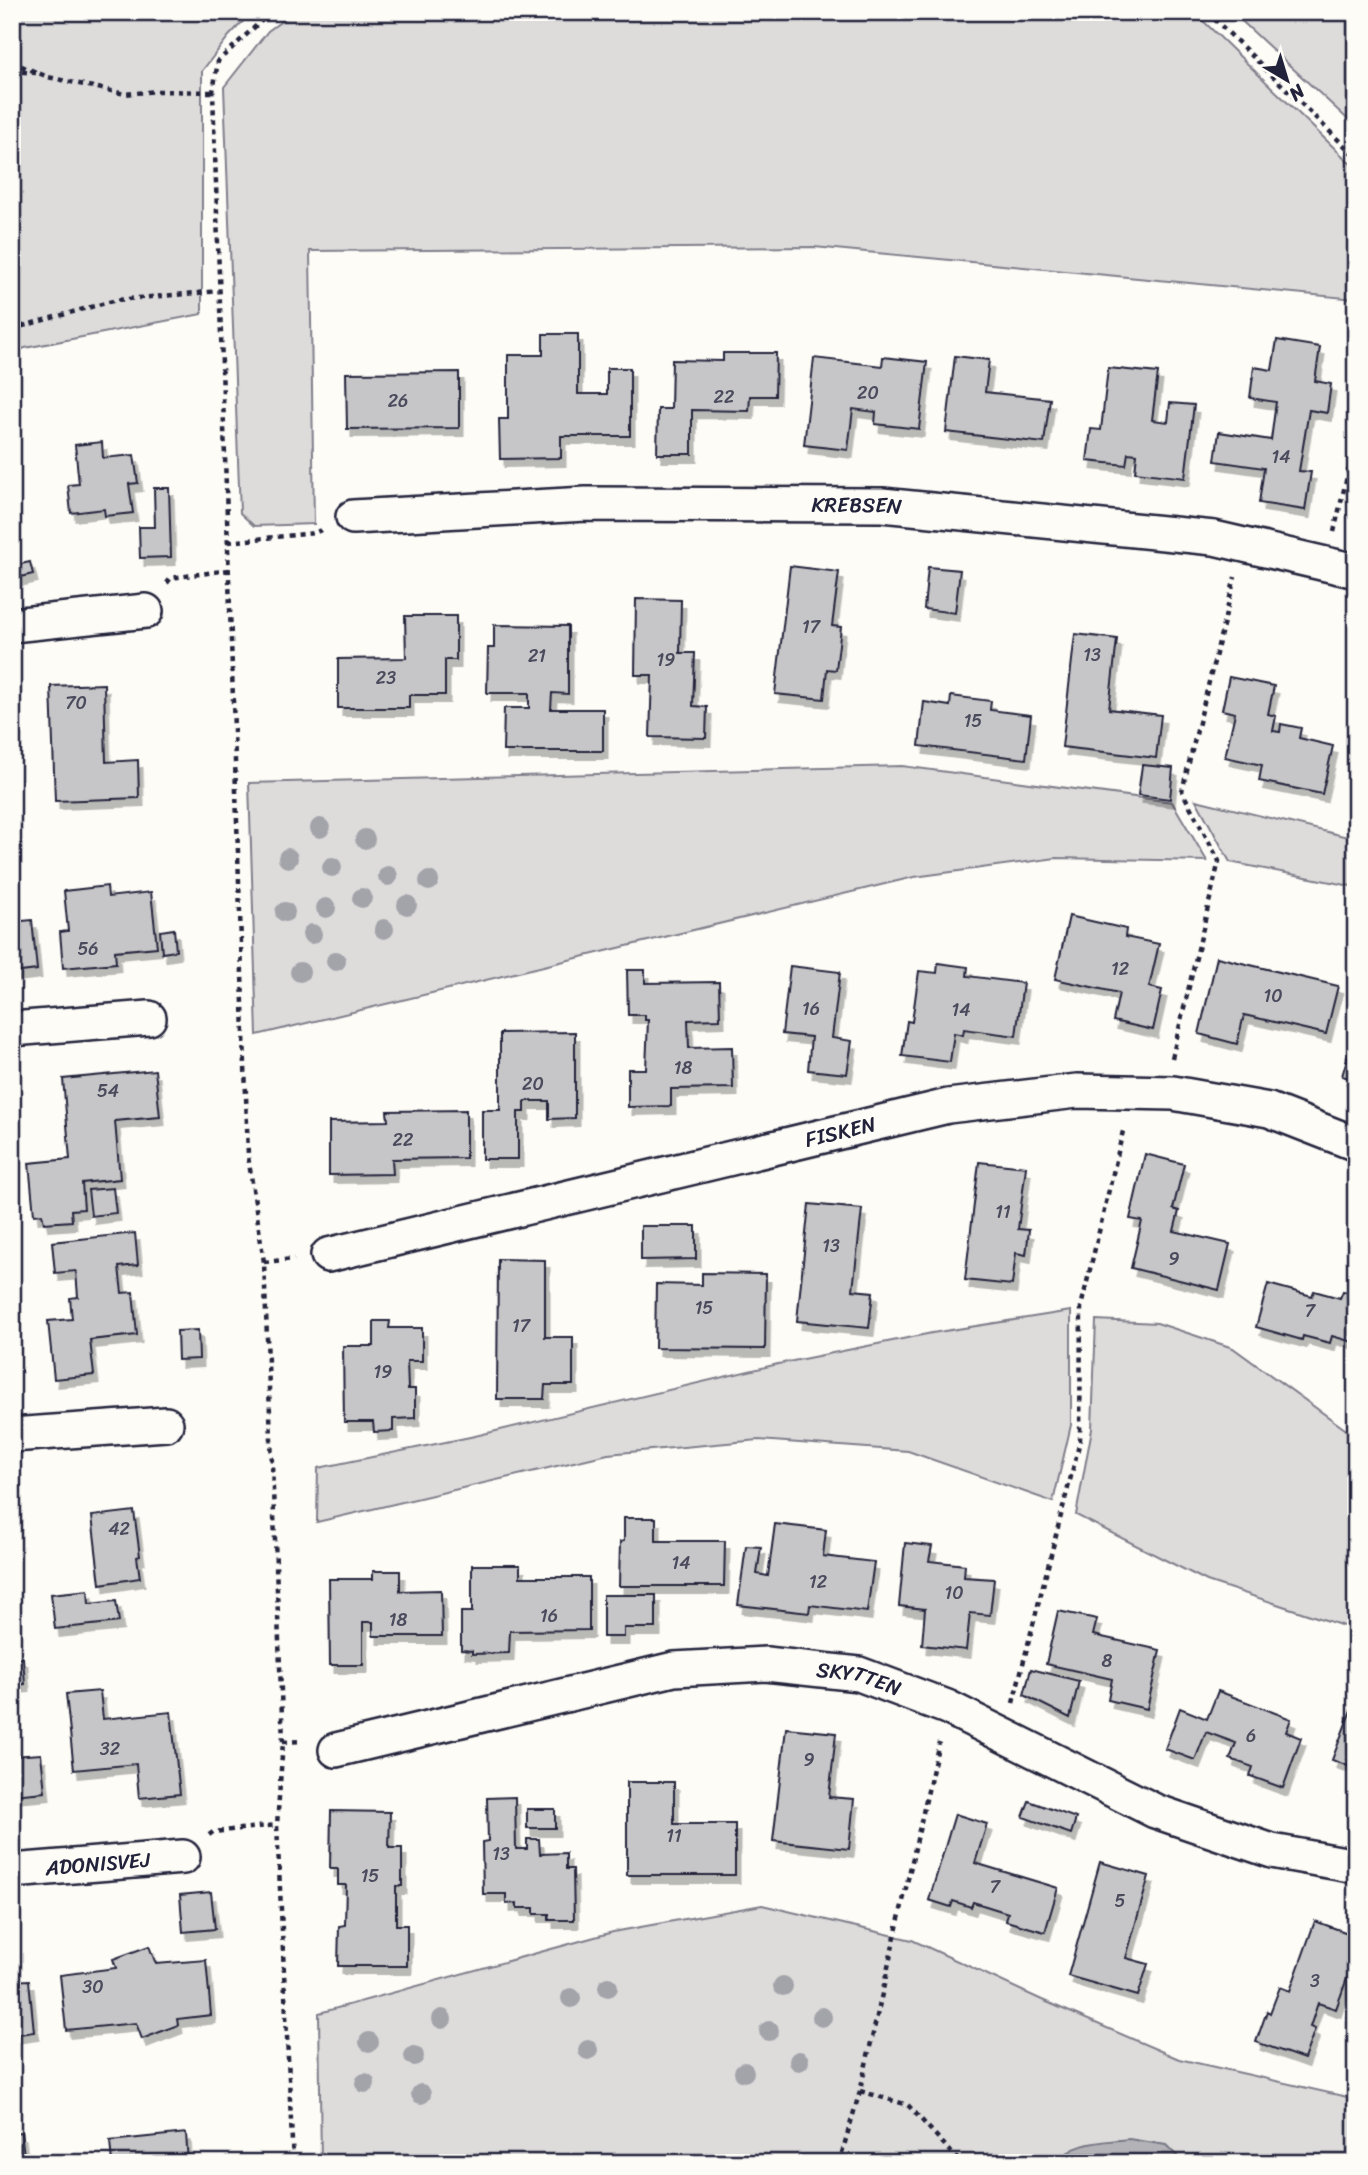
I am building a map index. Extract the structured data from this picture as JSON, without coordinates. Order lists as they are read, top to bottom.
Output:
{
  "streets": {
    "street": [
      "KREBSEN",
      "FISKEN",
      "SKYTTEN",
      "ADONISVEJ"
    ]
  },
  "house_numbers": [
    "20",
    "22",
    "26",
    "14",
    "17",
    "13",
    "21",
    "19",
    "23",
    "70",
    "15",
    "56",
    "12",
    "10",
    "16",
    "14",
    "18",
    "20",
    "54",
    "22",
    "11",
    "13",
    "9",
    "15",
    "7",
    "17",
    "19",
    "42",
    "14",
    "12",
    "10",
    "16",
    "18",
    "8",
    "6",
    "32",
    "9",
    "11",
    "13",
    "15",
    "7",
    "5",
    "3",
    "30"
  ],
  "north": "bottom right"
}
